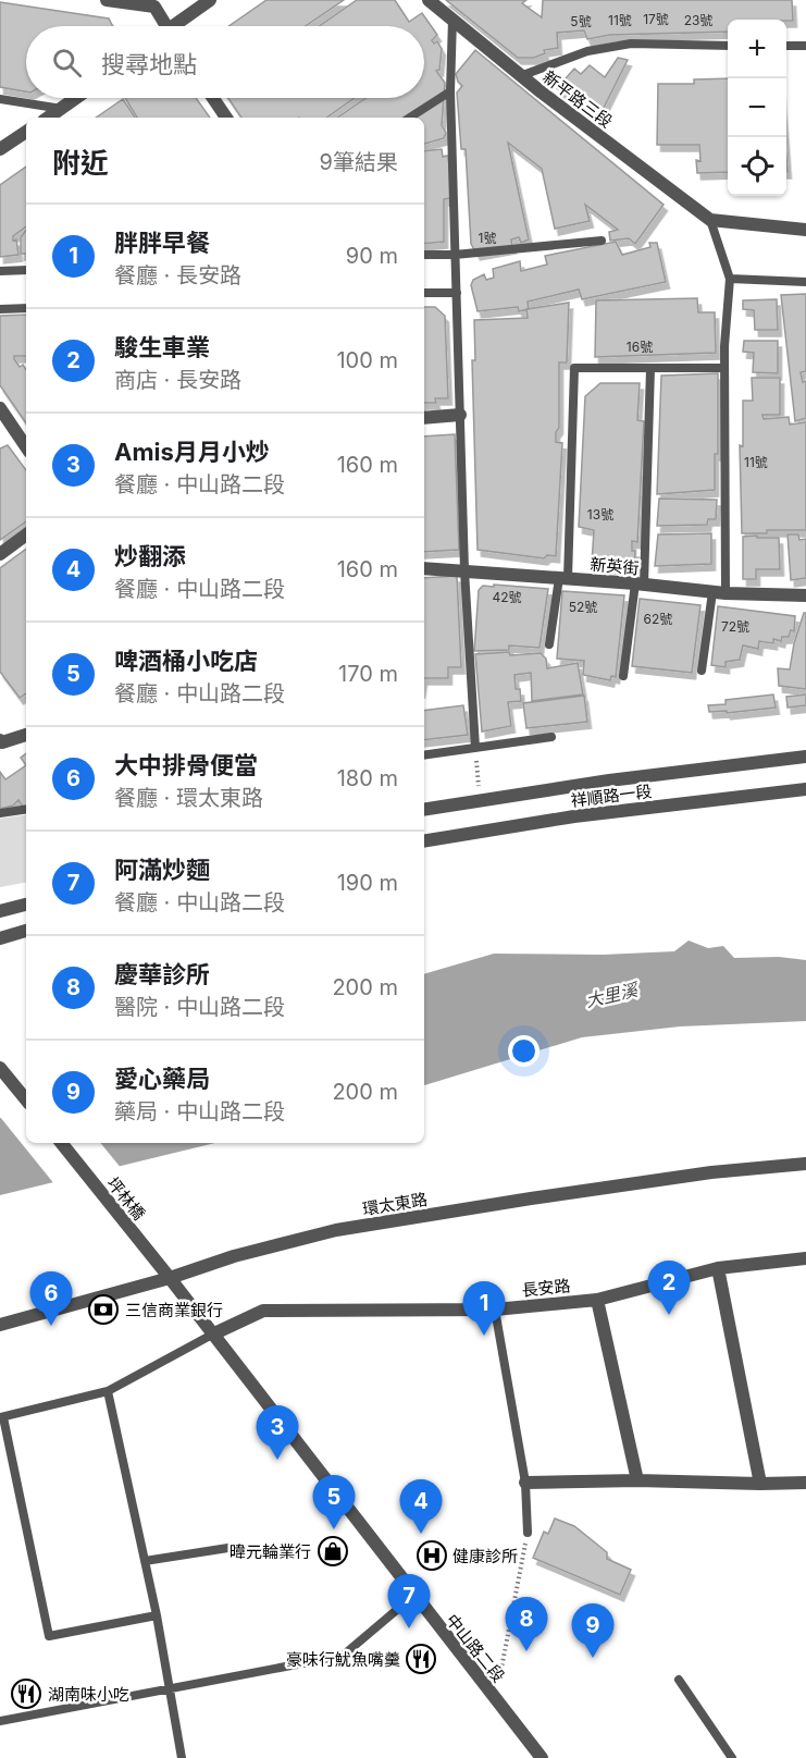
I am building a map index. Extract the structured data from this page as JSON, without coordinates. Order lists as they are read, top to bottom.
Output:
{
  "streets": {
    "street": [
      "新平路三段",
      "新英街",
      "祥順路一段",
      "坪林橋",
      "環太東路",
      "長安路",
      "中山路二段"
    ]
  },
  "crossings": [
    ["坪林橋", "環太東路"],
    ["坪林橋", "中山路二段"],
    ["環太東路", "中山路二段"],
    ["長安路", "中山路二段"]
  ],
  "water": ["大里溪"],
  "places": {
    "bank": ["三信商業銀行"],
    "shop": ["暐元輪業行"],
    "hospital": ["健康診所"],
    "restaurant": ["豪味行魷魚嘴羹", "湖南味小吃"]
  },
  "house_numbers": [
    "17號",
    "11號",
    "23號",
    "5號",
    "1號",
    "16號",
    "11號",
    "13號",
    "42號",
    "52號",
    "62號",
    "72號"
  ],
  "page": {
    "map_buttons": ["+", "−"],
    "search": "搜尋地點",
    "heading": ["附近", "9筆結果"],
    "list": [
      {
        "mark": "1",
        "name": "胖胖早餐",
        "note": "餐廳 · 長安路",
        "value": "90 m"
      },
      {
        "mark": "2",
        "name": "駿生車業",
        "note": "商店 · 長安路",
        "value": "100 m"
      },
      {
        "mark": "3",
        "name": "Amis月月小炒",
        "note": "餐廳 · 中山路二段",
        "value": "160 m"
      },
      {
        "mark": "4",
        "name": "炒翻添",
        "note": "餐廳 · 中山路二段",
        "value": "160 m"
      },
      {
        "mark": "5",
        "name": "啤酒桶小吃店",
        "note": "餐廳 · 中山路二段",
        "value": "170 m"
      },
      {
        "mark": "6",
        "name": "大中排骨便當",
        "note": "餐廳 · 環太東路",
        "value": "180 m"
      },
      {
        "mark": "7",
        "name": "阿滿炒麵",
        "note": "餐廳 · 中山路二段",
        "value": "190 m"
      },
      {
        "mark": "8",
        "name": "慶華診所",
        "note": "醫院 · 中山路二段",
        "value": "200 m"
      },
      {
        "mark": "9",
        "name": "愛心藥局",
        "note": "藥局 · 中山路二段",
        "value": "200 m"
      }
    ],
    "pins": [
      "2",
      "6",
      "1",
      "3",
      "5",
      "4",
      "7",
      "8",
      "9"
    ]
  }
}
